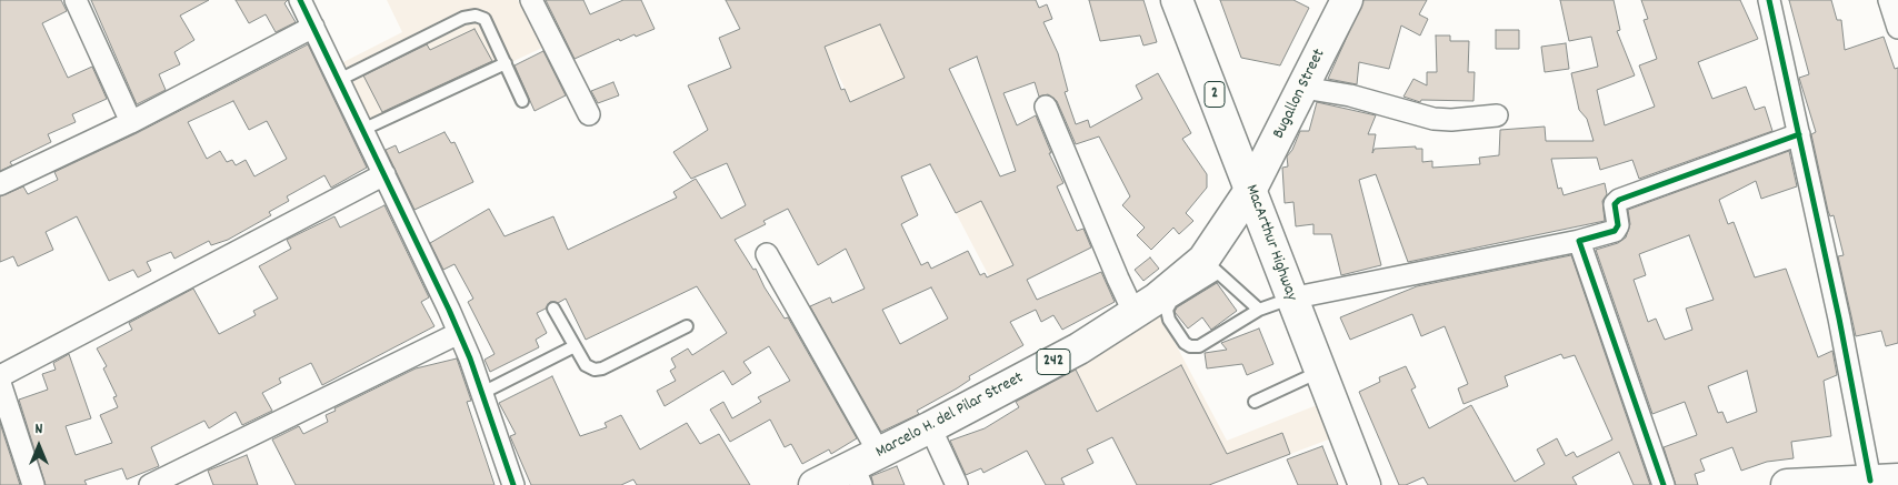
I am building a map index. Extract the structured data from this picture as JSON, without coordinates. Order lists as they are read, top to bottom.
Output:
{
  "streets": {
    "main road": [
      "2",
      "Bugallon Street",
      "MacArthur Highway",
      "242",
      "Marcelo H. del Pilar Street"
    ]
  },
  "crossings": [
    ["Bugallon Street", "MacArthur Highway"],
    ["Bugallon Street", "Marcelo H. del Pilar Street"],
    ["MacArthur Highway", "Marcelo H. del Pilar Street"]
  ],
  "north": "top"
}
